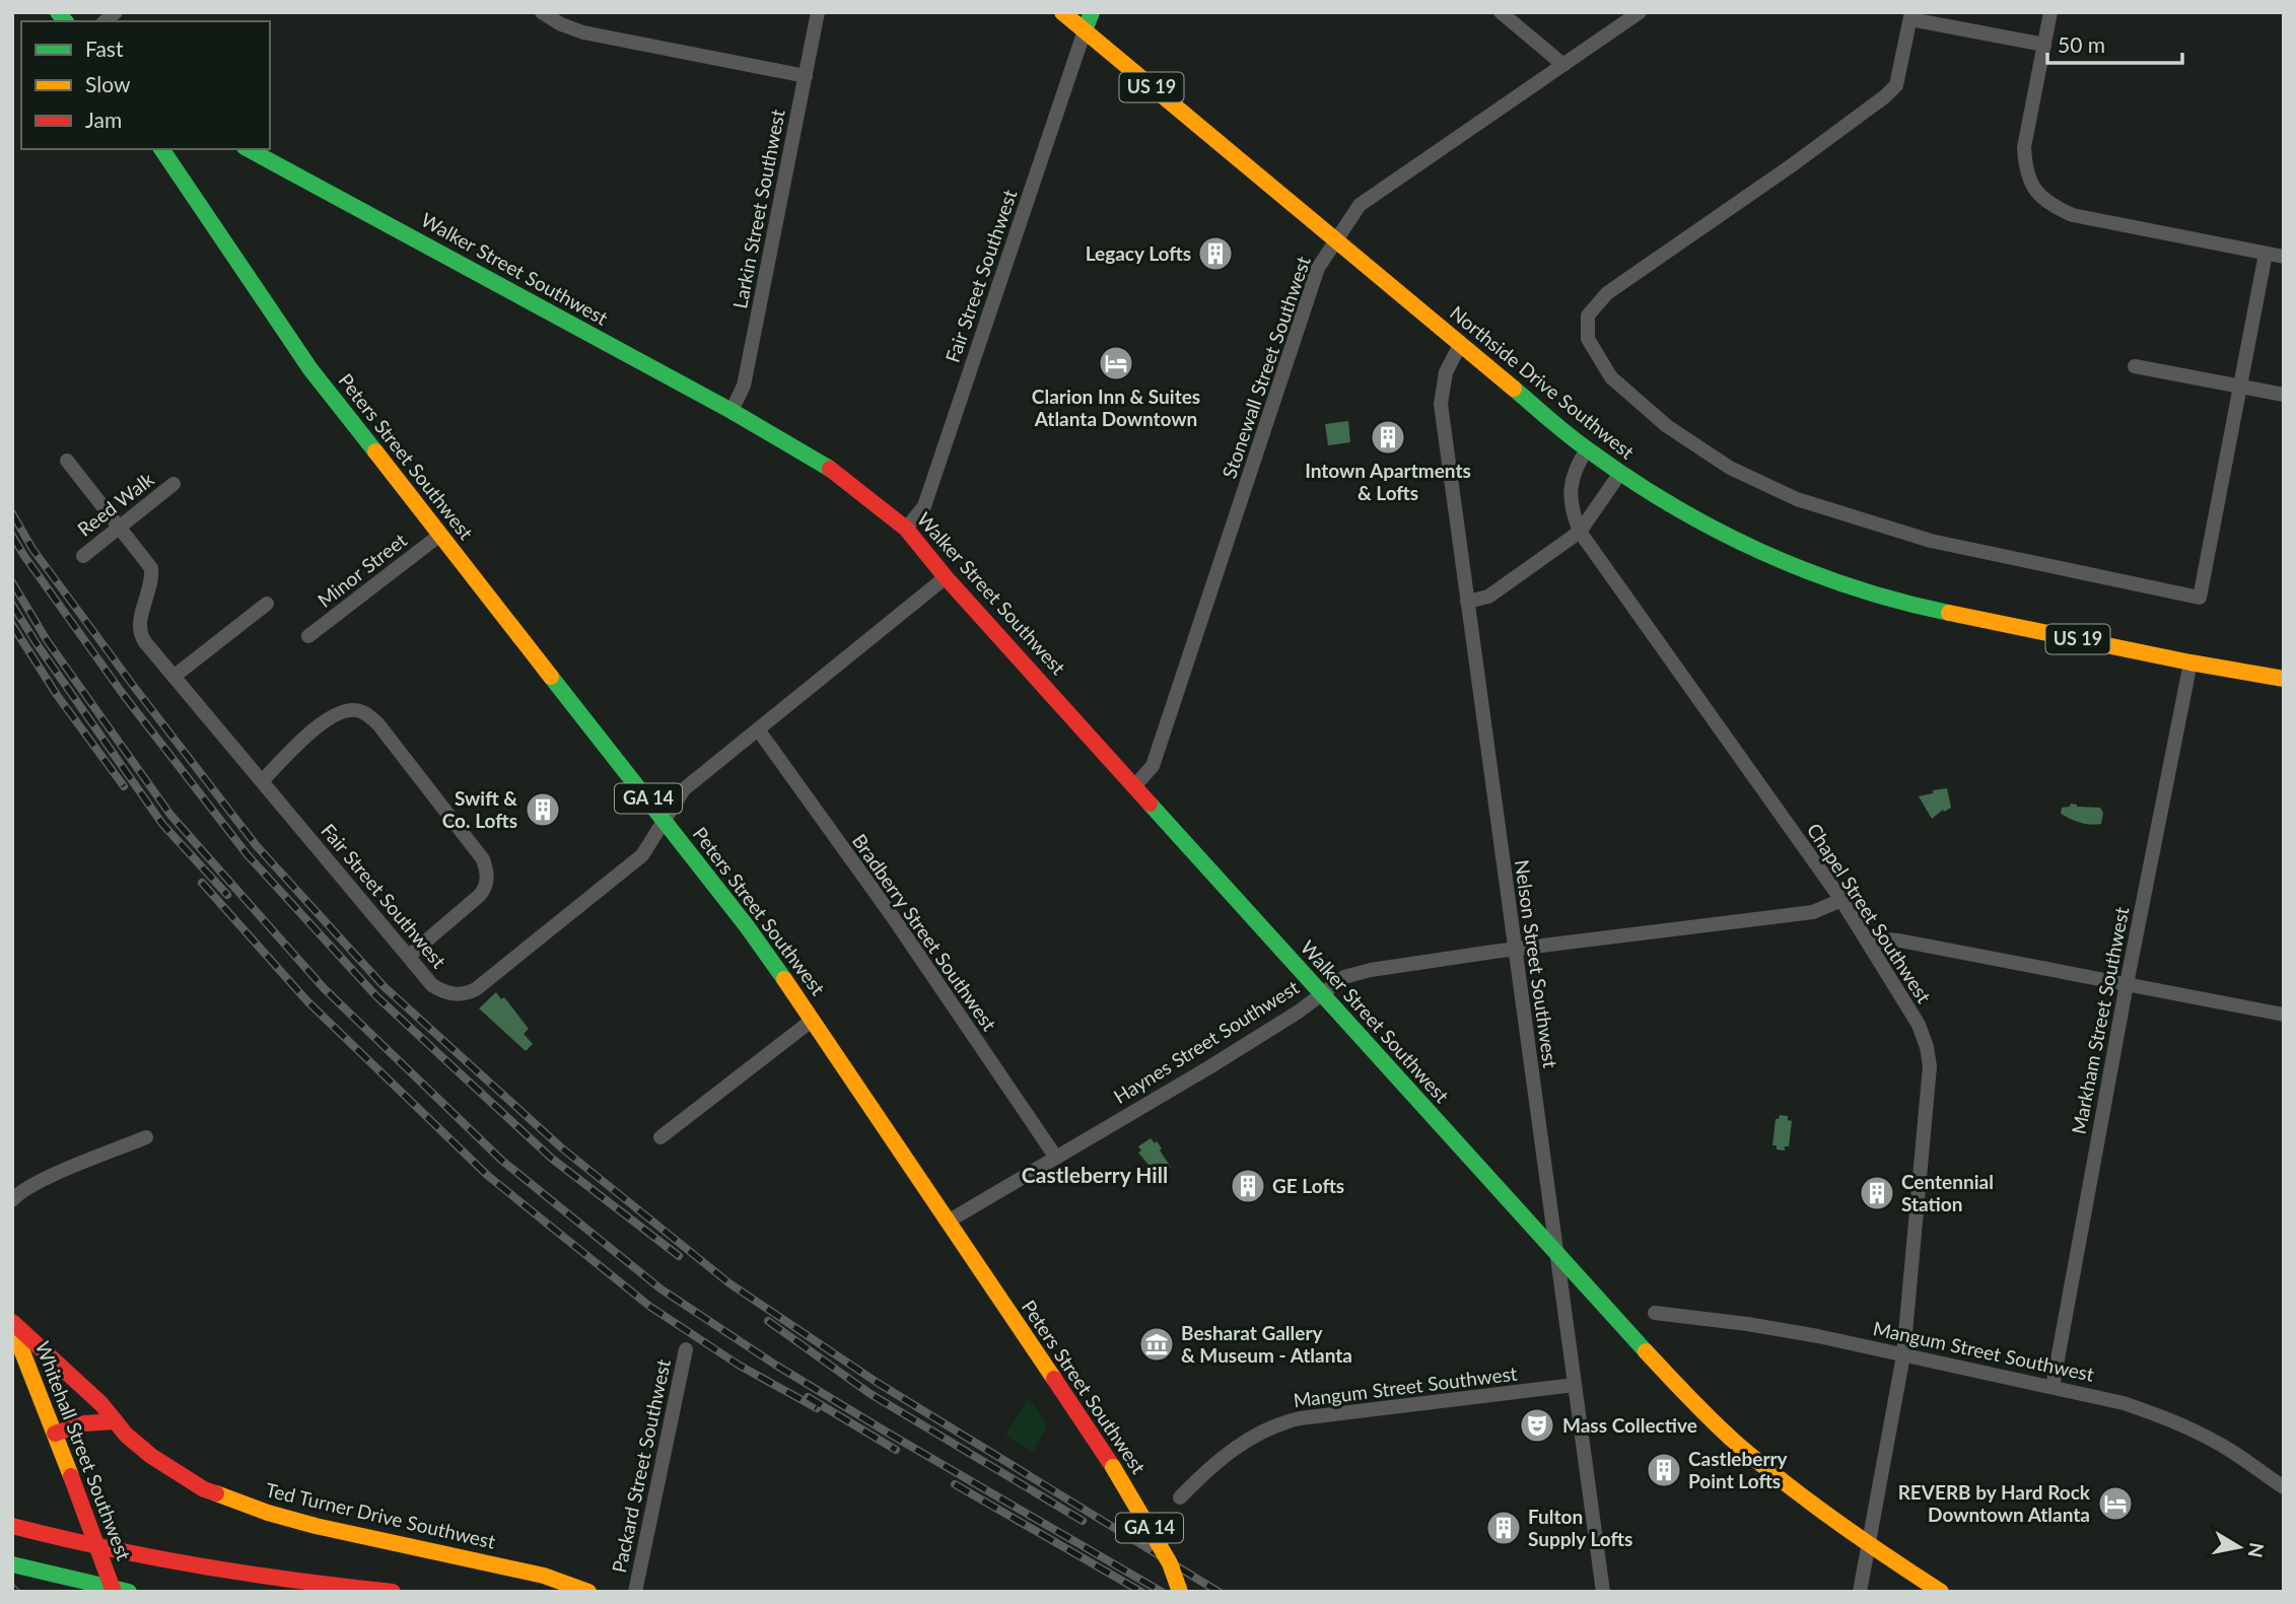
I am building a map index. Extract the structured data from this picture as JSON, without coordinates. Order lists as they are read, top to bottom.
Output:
{
  "streets": {
    "main road": [
      "US 19",
      "Walker Street Southwest",
      "Northside Drive Southwest",
      "Peters Street Southwest",
      "GA 14",
      "Whitehall Street Southwest",
      "Ted Turner Drive Southwest"
    ],
    "street": [
      "Larkin Street Southwest",
      "Fair Street Southwest",
      "Stonewall Street Southwest",
      "Reed Walk",
      "Minor Street",
      "Chapel Street Southwest",
      "Bradberry Street Southwest",
      "Nelson Street Southwest",
      "Markham Street Southwest",
      "Haynes Street Southwest",
      "Mangum Street Southwest",
      "Packard Street Southwest"
    ]
  },
  "crossings": [
    ["Larkin Street Southwest", "Walker Street Southwest"],
    ["Walker Street Southwest", "Fair Street Southwest"],
    ["Walker Street Southwest", "Stonewall Street Southwest"],
    ["Walker Street Southwest", "Chapel Street Southwest"],
    ["Walker Street Southwest", "Nelson Street Southwest"],
    ["Walker Street Southwest", "Haynes Street Southwest"],
    ["Fair Street Southwest", "Northside Drive Southwest"],
    ["Fair Street Southwest", "Peters Street Southwest"],
    ["Fair Street Southwest", "Reed Walk"],
    ["Fair Street Southwest", "Bradberry Street Southwest"],
    ["Stonewall Street Southwest", "Northside Drive Southwest"],
    ["Northside Drive Southwest", "Chapel Street Southwest"],
    ["Northside Drive Southwest", "Nelson Street Southwest"],
    ["Northside Drive Southwest", "Markham Street Southwest"],
    ["Peters Street Southwest", "Minor Street"],
    ["Peters Street Southwest", "Haynes Street Southwest"],
    ["Chapel Street Southwest", "Haynes Street Southwest"],
    ["Chapel Street Southwest", "Mangum Street Southwest"],
    ["Bradberry Street Southwest", "Haynes Street Southwest"],
    ["Nelson Street Southwest", "Haynes Street Southwest"],
    ["Nelson Street Southwest", "Mangum Street Southwest"],
    ["Markham Street Southwest", "Mangum Street Southwest"],
    ["Whitehall Street Southwest", "Ted Turner Drive Southwest"]
  ],
  "districts": ["Castleberry Hill"],
  "places": {
    "building": [
      "Legacy Lofts",
      "Intown Apartments & Lofts",
      "Swift & Co. Lofts",
      "GE Lofts",
      "Centennial Station",
      "Castleberry Point Lofts",
      "Fulton Supply Lofts"
    ],
    "hotel": ["Clarion Inn & Suites Atlanta Downtown", "REVERB by Hard Rock Downtown Atlanta"],
    "museum": ["Besharat Gallery & Museum - Atlanta"],
    "theatre": ["Mass Collective"]
  },
  "legend": ["Fast", "Slow", "Jam"],
  "scale_bar": "50 m",
  "north": "right"
}
